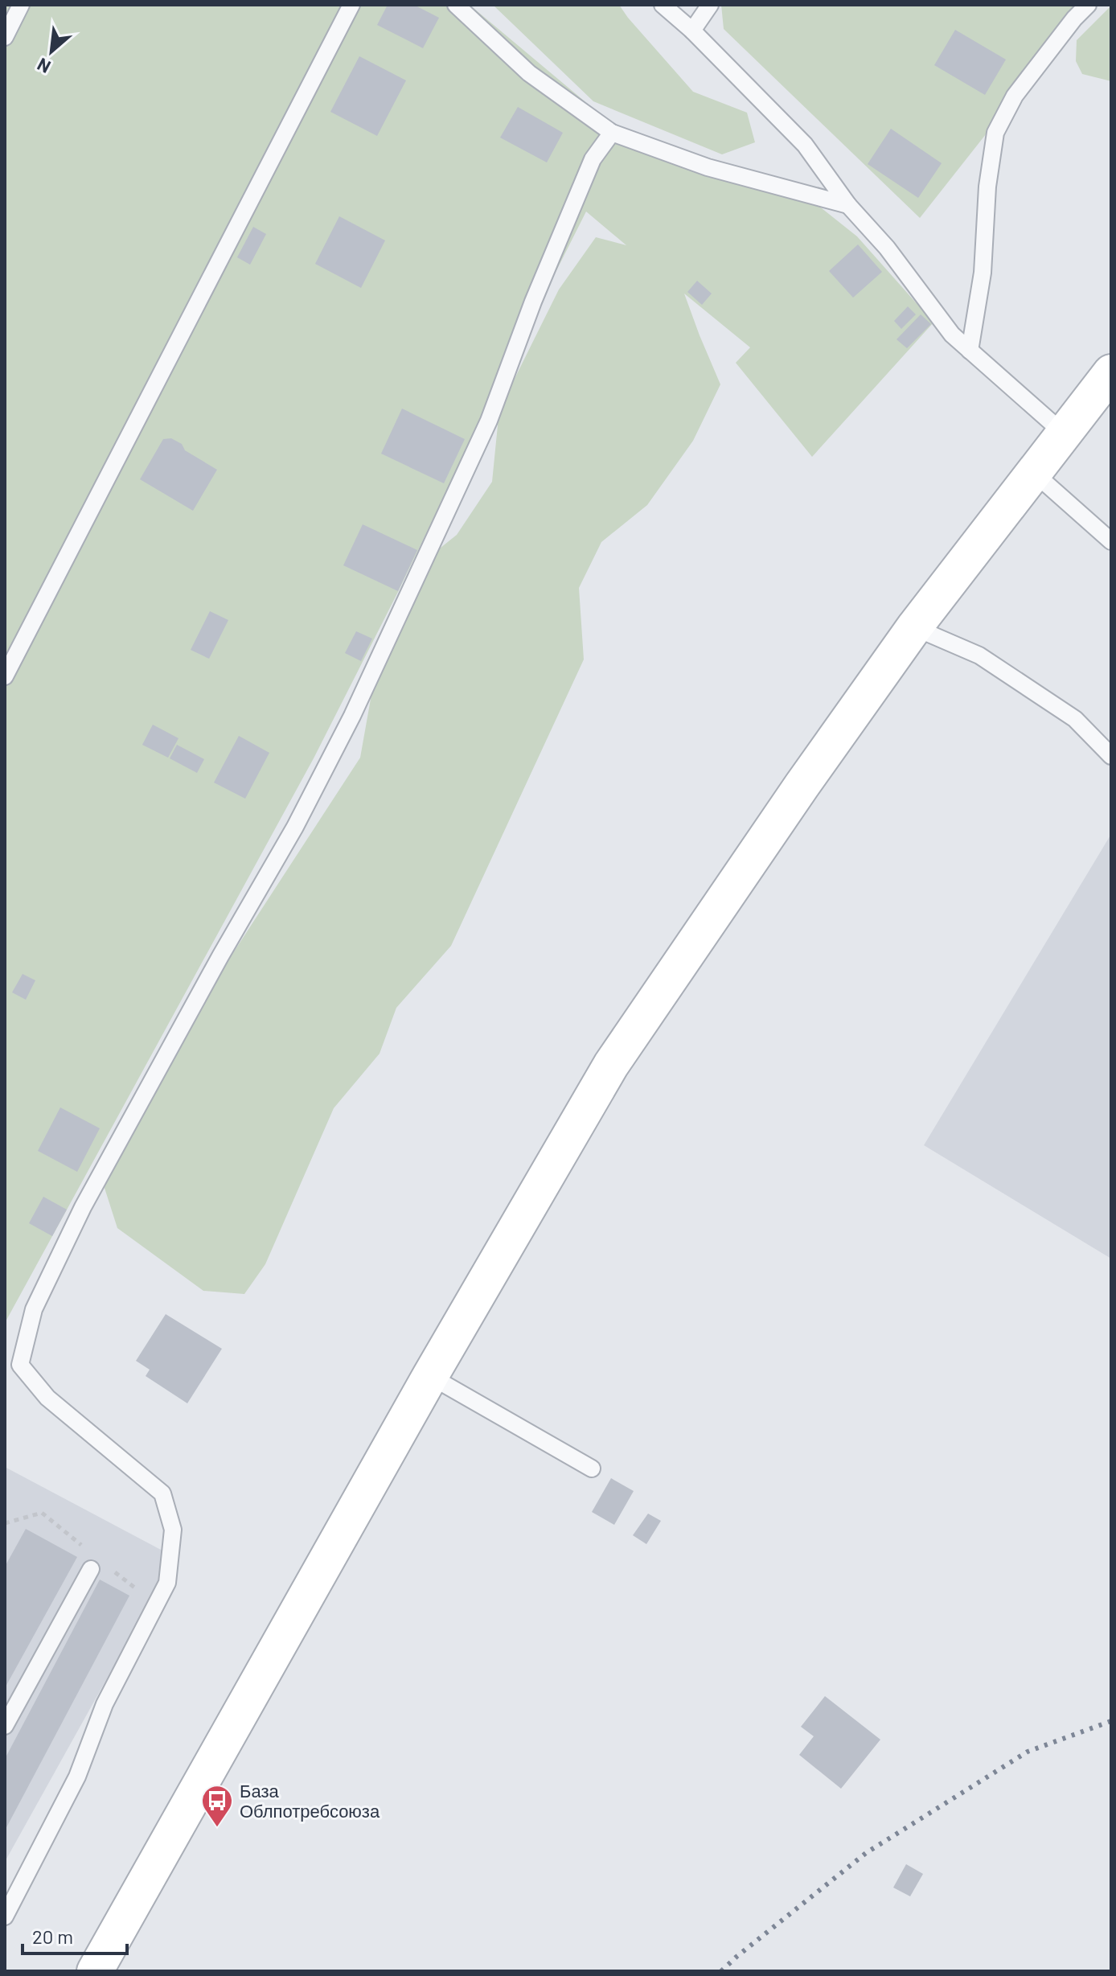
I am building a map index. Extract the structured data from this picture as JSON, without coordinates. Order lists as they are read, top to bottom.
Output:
{
  "places": {
    "bus stop": ["База Облпотребсоюза"]
  },
  "scale_bar": "20 m",
  "north": "bottom left"
}
